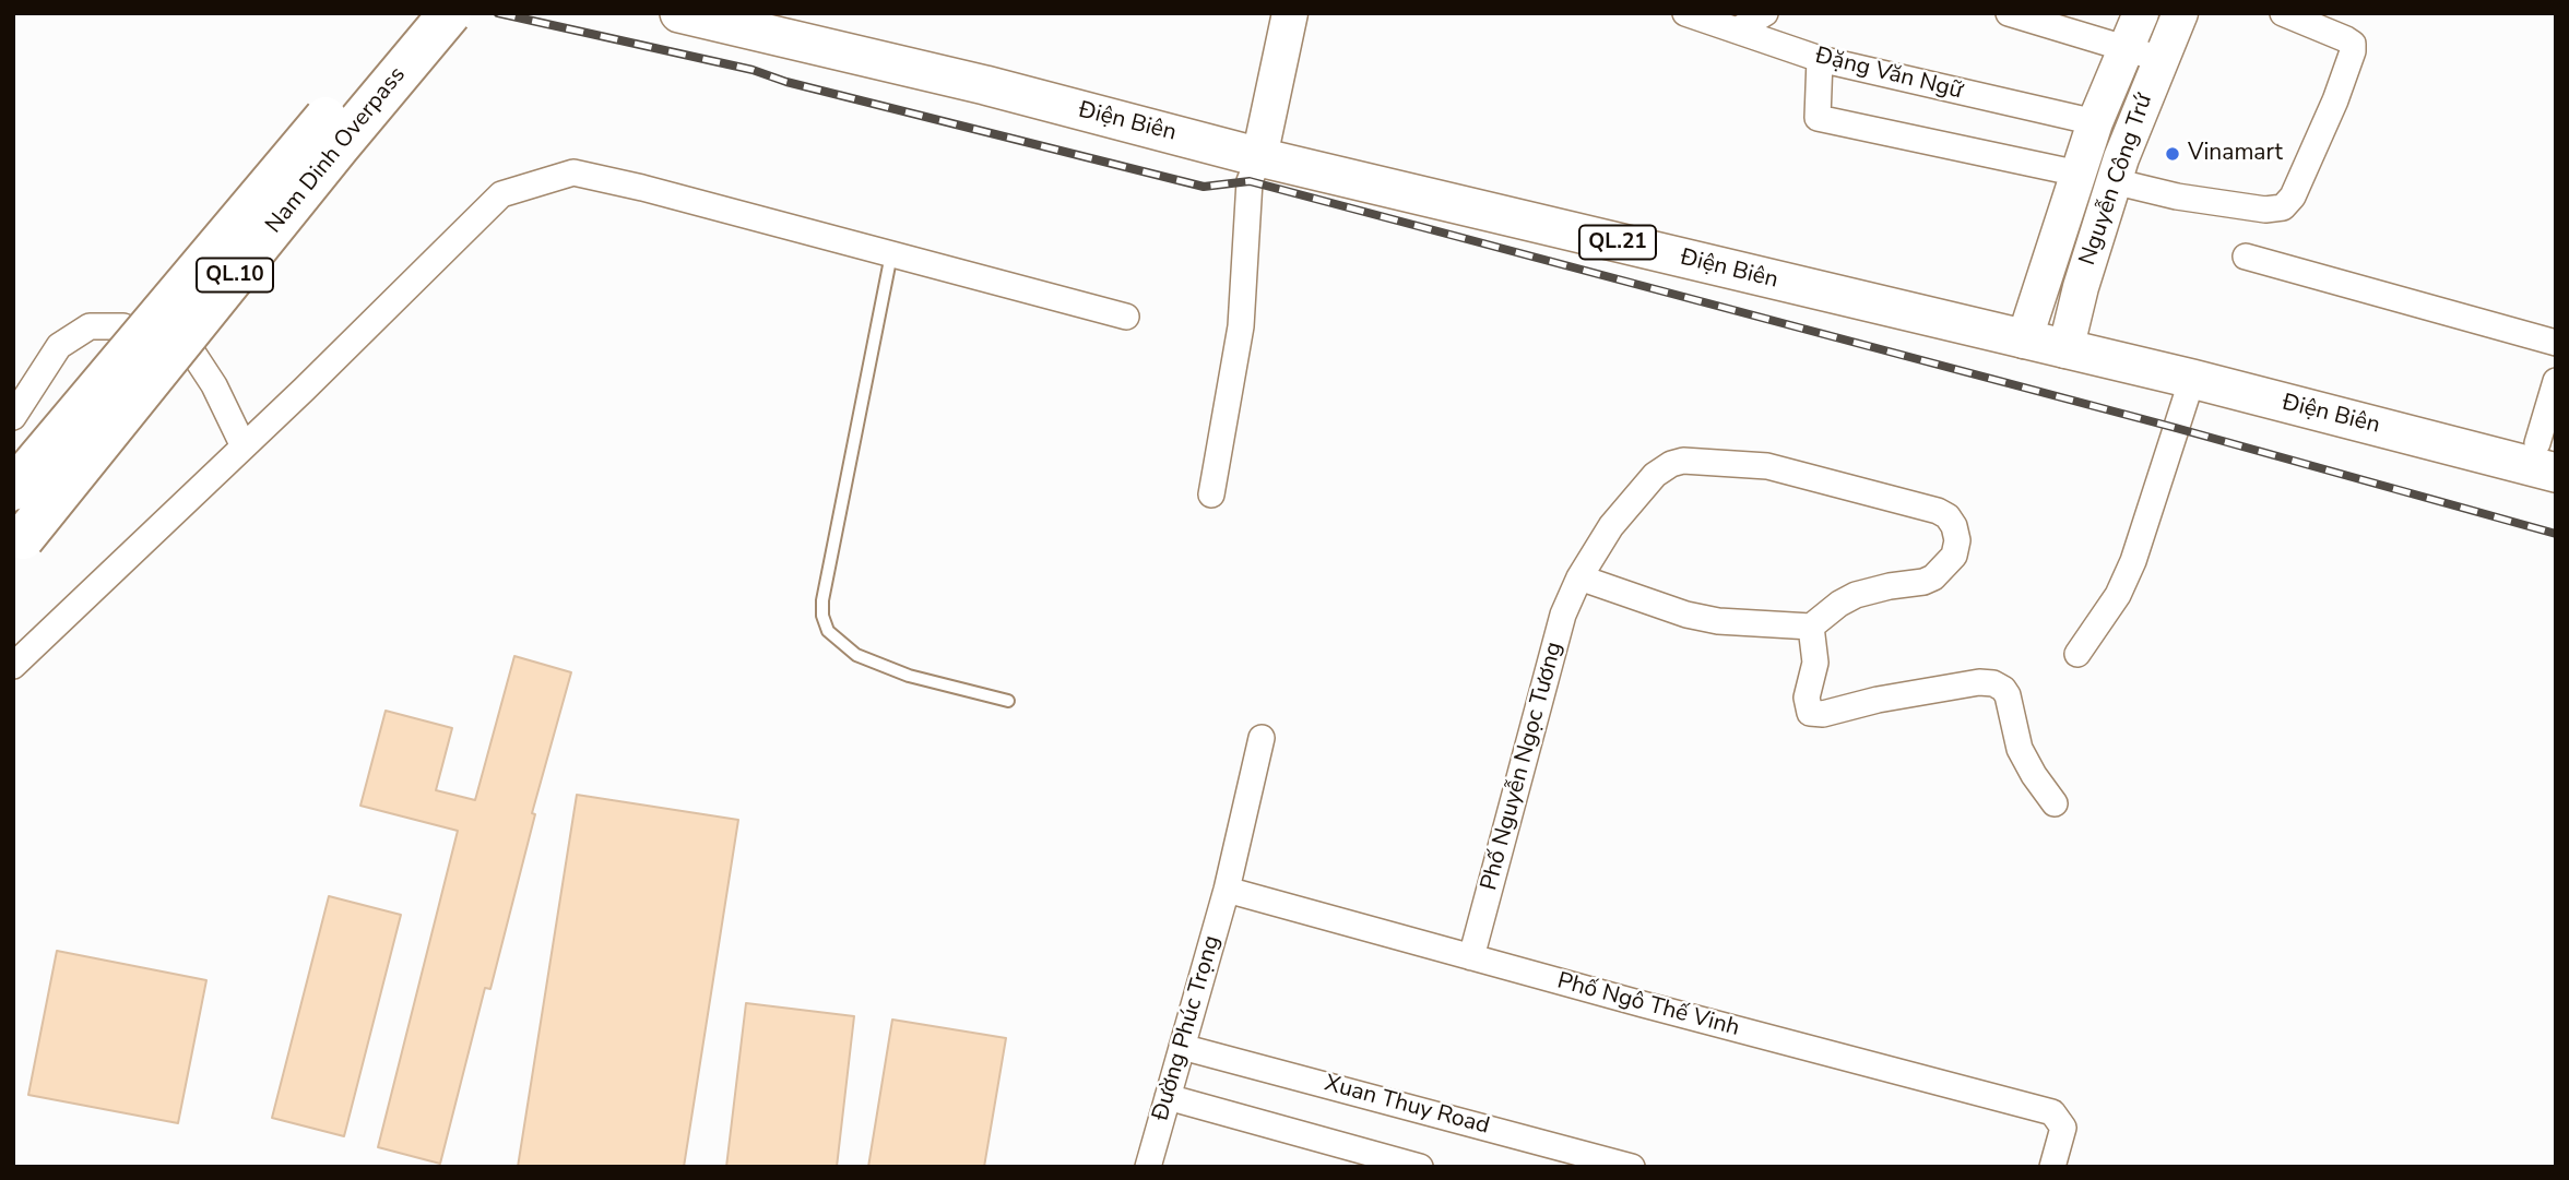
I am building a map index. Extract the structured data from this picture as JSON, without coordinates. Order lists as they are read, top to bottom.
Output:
{
  "streets": {
    "highway": ["Nam Dinh Overpass", "QL.10"],
    "main road": ["Điện Biên", "QL.21"],
    "street": [
      "Đặng Văn Ngữ",
      "Nguyễn Công Trứ",
      "Phố Nguyễn Ngọc Tương",
      "Phố Ngô Thế Vinh",
      "Đường Phúc Trọng",
      "Xuan Thuy Road"
    ]
  },
  "crossings": [
    ["Đặng Văn Ngữ", "Nguyễn Công Trứ"],
    ["Điện Biên", "Nguyễn Công Trứ"],
    ["Phố Nguyễn Ngọc Tương", "Phố Ngô Thế Vinh"],
    ["Phố Ngô Thế Vinh", "Đường Phúc Trọng"],
    ["Đường Phúc Trọng", "Xuan Thuy Road"]
  ],
  "places": ["Vinamart"]
}
